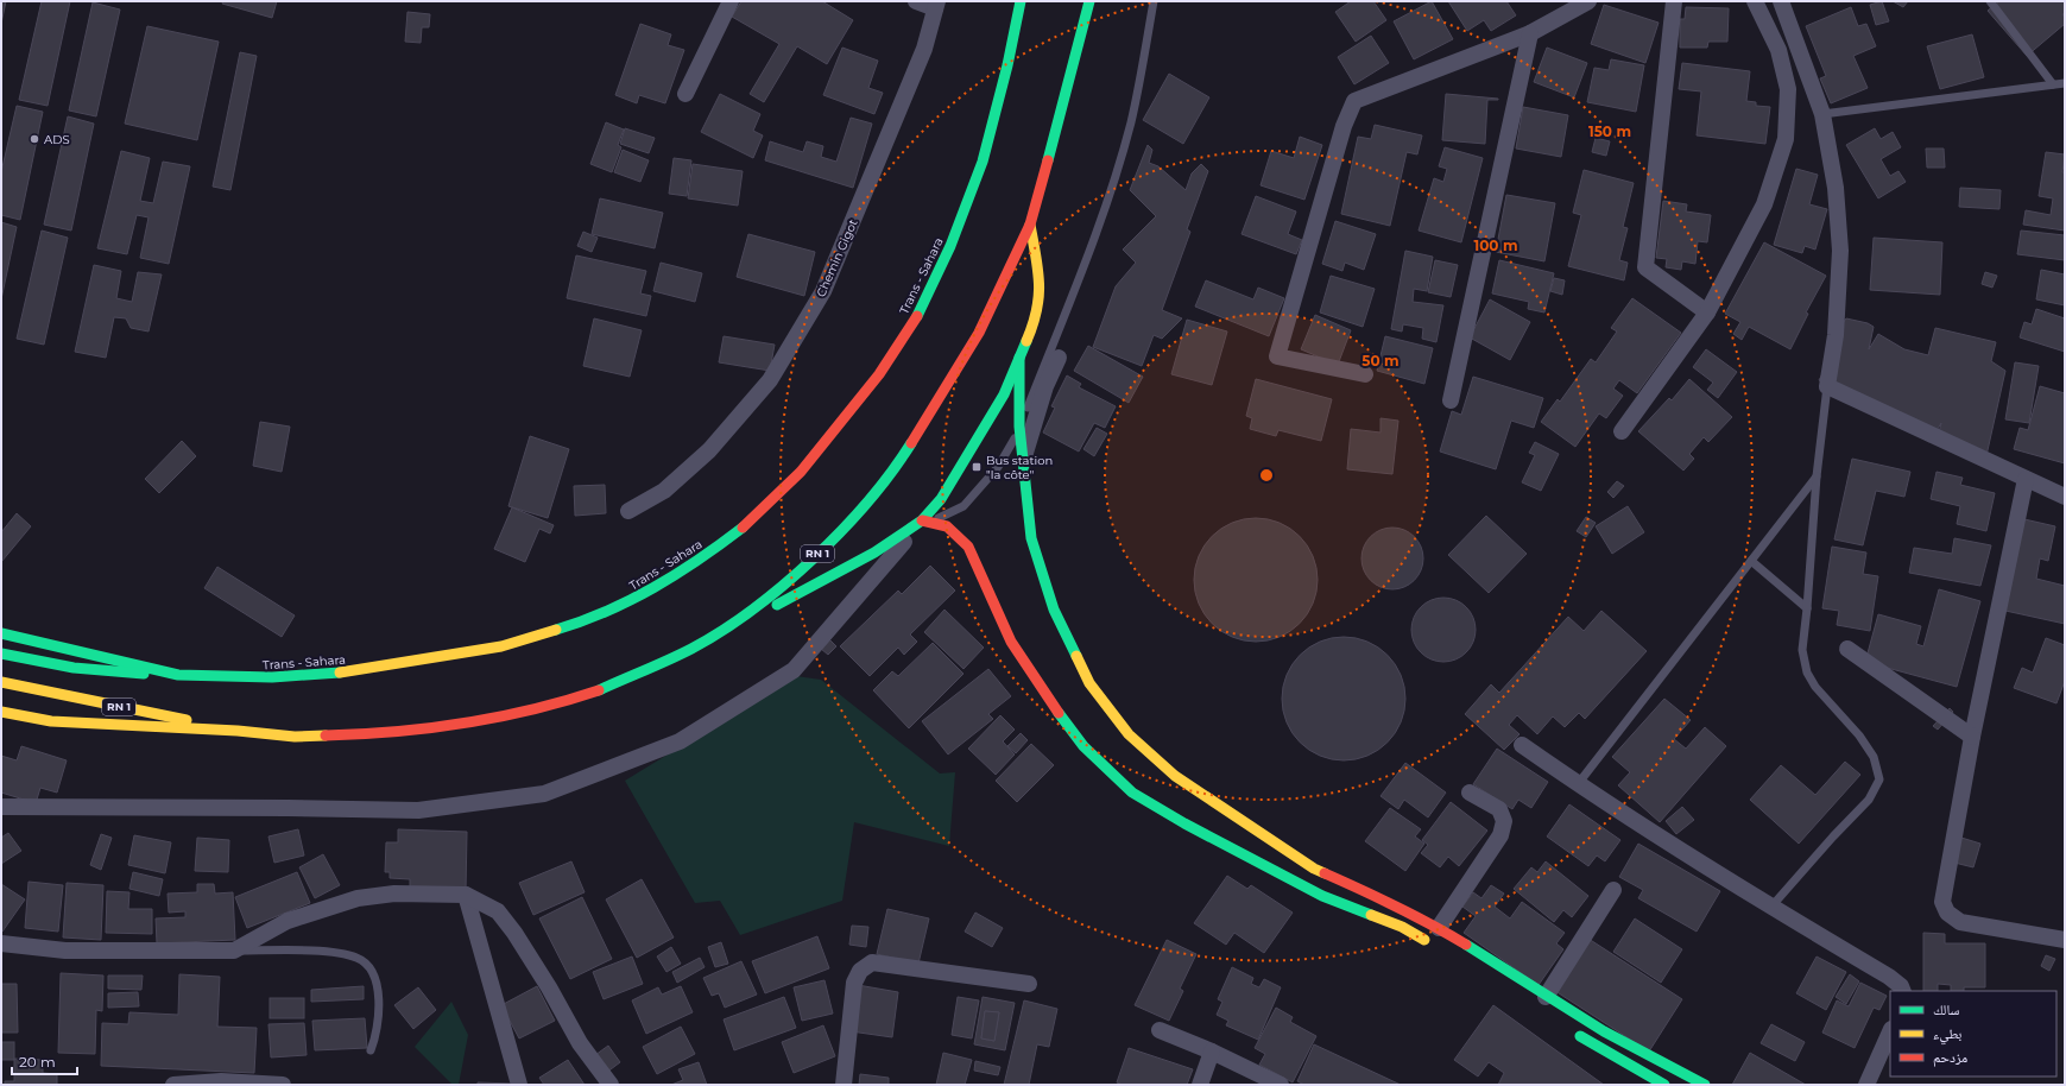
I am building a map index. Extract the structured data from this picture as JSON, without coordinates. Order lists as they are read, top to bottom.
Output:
{
  "streets": {
    "main road": ["Trans - Sahara", "RN 1"],
    "street": ["Chemin Gigot"]
  },
  "places": {
    "other": ["ADS"],
    "transit": ["Bus station \"la côte\""]
  },
  "legend": ["سالك", "بطيء", "مزدحم"],
  "scale_bar": "20 m",
  "rings": ["150 m", "100 m", "50 m"]
}
